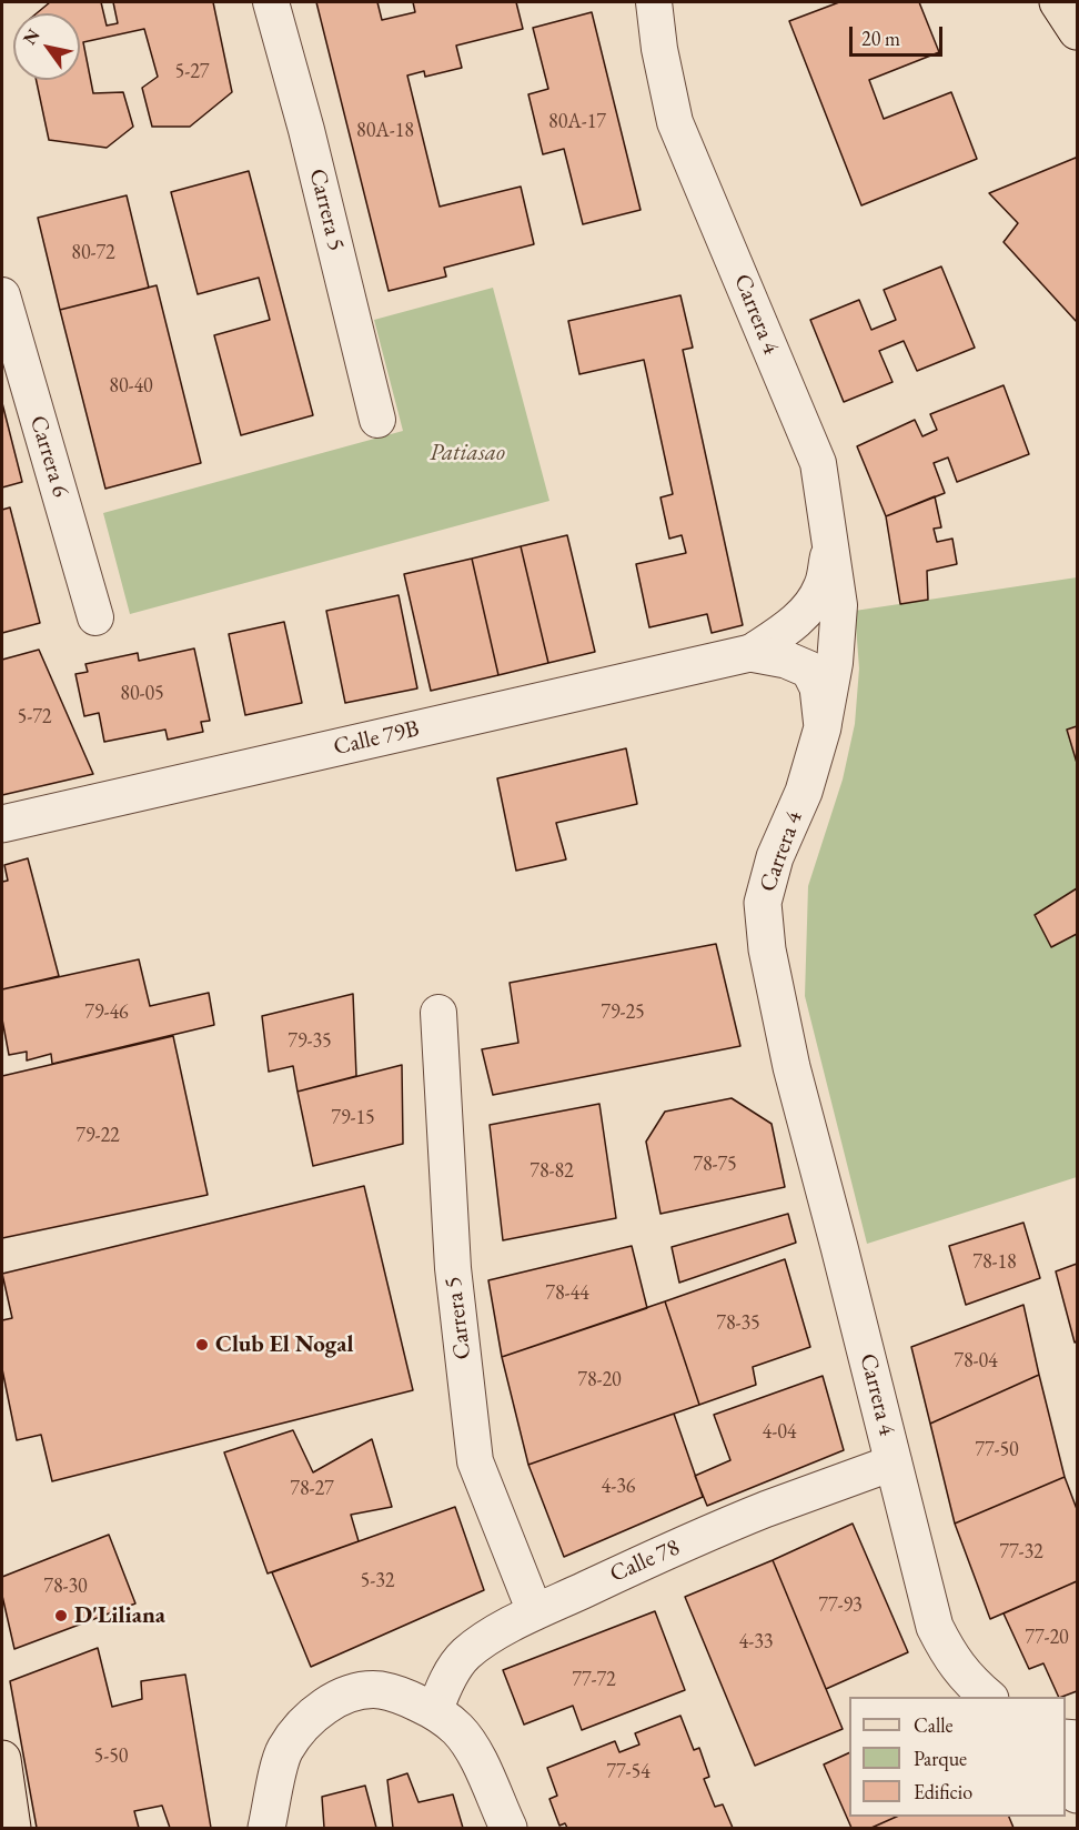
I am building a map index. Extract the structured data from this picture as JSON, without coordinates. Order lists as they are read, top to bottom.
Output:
{
  "streets": {
    "street": [
      "Carrera 5",
      "Carrera 4",
      "Carrera 6",
      "Calle 79B",
      "Calle 78"
    ]
  },
  "crossings": [
    ["Carrera 5", "Calle 78"],
    ["Carrera 4", "Calle 79B"],
    ["Carrera 4", "Calle 78"]
  ],
  "parks": ["Patiasao"],
  "places": ["Club El Nogal", "D'Liliana"],
  "house_numbers": [
    "5-27",
    "80A-17",
    "80A-18",
    "80-72",
    "80-40",
    "80-05",
    "5-72",
    "79-46",
    "79-25",
    "79-35",
    "79-15",
    "79-22",
    "78-75",
    "78-82",
    "78-18",
    "78-44",
    "78-35",
    "78-04",
    "78-20",
    "4-04",
    "77-50",
    "4-36",
    "78-27",
    "77-32",
    "5-32",
    "78-30",
    "77-93",
    "77-20",
    "4-33",
    "77-72",
    "5-50",
    "77-54"
  ],
  "legend": ["Calle", "Parque", "Edificio"],
  "scale_bar": "20 m",
  "north": "top left"
}
